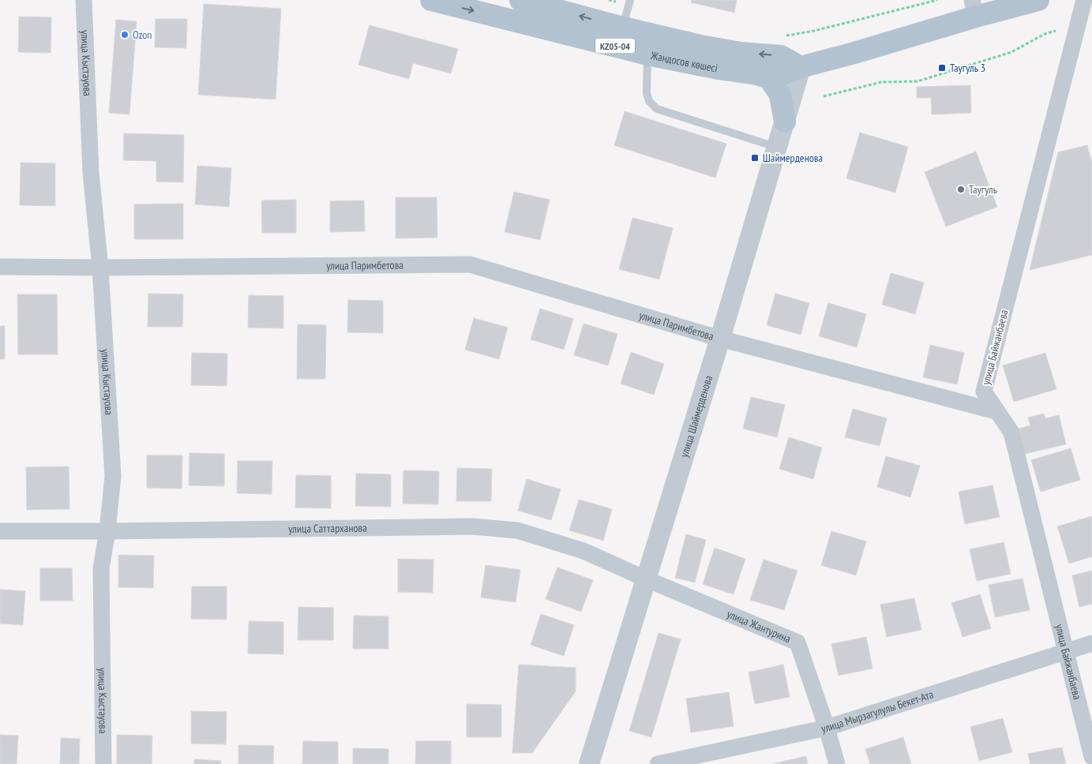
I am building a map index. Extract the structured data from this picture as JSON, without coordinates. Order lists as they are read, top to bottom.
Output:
{
  "streets": {
    "main road": ["KZ05-04", "Жандосов көшесі"],
    "street": [
      "улица Кыстауова",
      "улица Паримбетова",
      "улица Байжанбаева",
      "улица Шаймерденова",
      "улица Саттарханова",
      "улица Жантурина",
      "улица Мырзагулулы Бекет-Ата"
    ]
  },
  "crossings": [
    ["Жандосов көшесі", "улица Шаймерденова"],
    ["улица Кыстауова", "улица Паримбетова"],
    ["улица Кыстауова", "улица Саттарханова"],
    ["улица Паримбетова", "улица Байжанбаева"],
    ["улица Паримбетова", "улица Шаймерденова"],
    ["улица Байжанбаева", "улица Мырзагулулы Бекет-Ата"],
    ["улица Шаймерденова", "улица Саттарханова"],
    ["улица Шаймерденова", "улица Жантурина"],
    ["улица Саттарханова", "улица Жантурина"],
    ["улица Жантурина", "улица Мырзагулулы Бекет-Ата"]
  ],
  "places": {
    "other": ["Ozon", "Таугуль"],
    "transit": ["Таугуль 3", "Шаймерденова"]
  }
}
